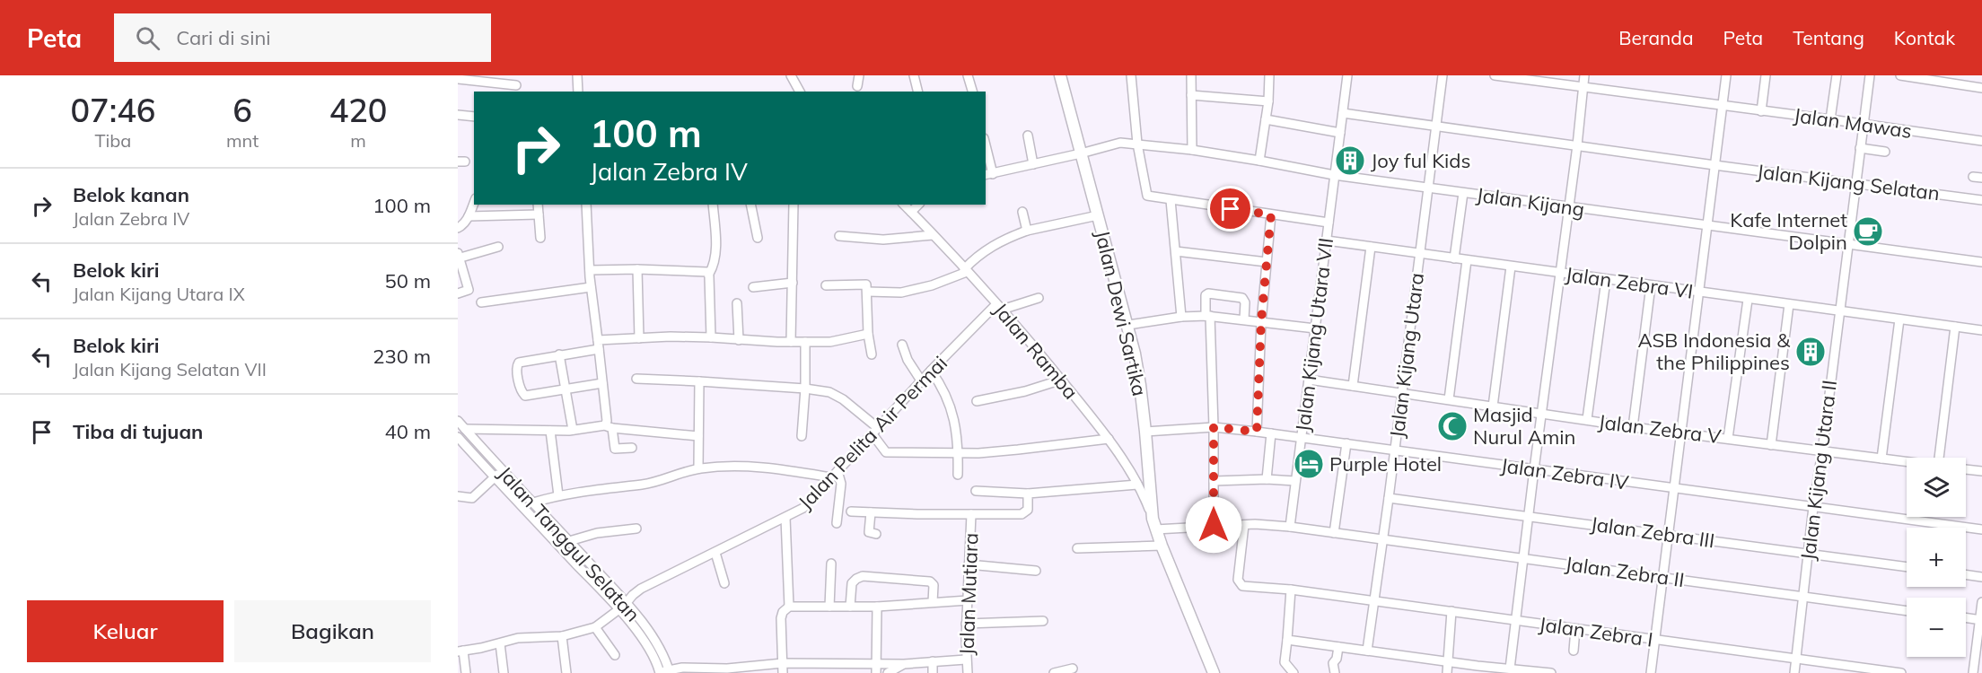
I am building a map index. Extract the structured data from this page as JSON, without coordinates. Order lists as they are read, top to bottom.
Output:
{
  "streets": {
    "main road": ["Jalan Dewi Sartika"],
    "street": [
      "Jalan Mawas",
      "Jalan Kijang Selatan",
      "Jalan Kijang",
      "Jalan Zebra VI",
      "Jalan Kijang Utara VII",
      "Jalan Ramba",
      "Jalan Kijang Utara",
      "Jalan Zebra V",
      "Jalan Pelita Air Permai",
      "Jalan Kijang Utara II",
      "Jalan Zebra IV",
      "Jalan Zebra III",
      "Jalan Tanggul Selatan",
      "Jalan Zebra II",
      "Jalan Mutiara",
      "Jalan Zebra I"
    ]
  },
  "crossings": [
    ["Jalan Mawas", "Jalan Kijang Utara II"],
    ["Jalan Kijang Selatan", "Jalan Kijang Utara II"],
    ["Jalan Kijang", "Jalan Dewi Sartika"],
    ["Jalan Kijang", "Jalan Kijang Utara VII"],
    ["Jalan Kijang", "Jalan Kijang Utara"],
    ["Jalan Kijang", "Jalan Kijang Utara II"],
    ["Jalan Zebra VI", "Jalan Kijang Utara VII"],
    ["Jalan Zebra VI", "Jalan Kijang Utara"],
    ["Jalan Zebra VI", "Jalan Kijang Utara II"],
    ["Jalan Dewi Sartika", "Jalan Ramba"],
    ["Jalan Dewi Sartika", "Jalan Zebra IV"],
    ["Jalan Dewi Sartika", "Jalan Zebra II"],
    ["Jalan Kijang Utara VII", "Jalan Zebra V"],
    ["Jalan Kijang Utara VII", "Jalan Zebra IV"],
    ["Jalan Kijang Utara VII", "Jalan Zebra II"],
    ["Jalan Ramba", "Jalan Pelita Air Permai"],
    ["Jalan Kijang Utara", "Jalan Zebra V"],
    ["Jalan Kijang Utara", "Jalan Zebra IV"],
    ["Jalan Kijang Utara", "Jalan Zebra III"],
    ["Jalan Kijang Utara", "Jalan Zebra II"],
    ["Jalan Kijang Utara", "Jalan Zebra I"],
    ["Jalan Zebra V", "Jalan Kijang Utara II"],
    ["Jalan Pelita Air Permai", "Jalan Tanggul Selatan"],
    ["Jalan Kijang Utara II", "Jalan Zebra IV"],
    ["Jalan Kijang Utara II", "Jalan Zebra III"],
    ["Jalan Kijang Utara II", "Jalan Zebra II"],
    ["Jalan Kijang Utara II", "Jalan Zebra I"],
    ["Jalan Zebra II", "Jalan Zebra I"]
  ],
  "places": {
    "building": ["Joy ful Kids", "ASB Indonesia & the Philippines"],
    "cafe": ["Kafe Internet Dolpin"],
    "mosque": ["Masjid Nurul Amin"],
    "hotel": ["Purple Hotel"]
  },
  "page": {
    "header": "Peta",
    "search": "Cari di sini",
    "nav": [
      "Beranda",
      "Peta",
      "Tentang",
      "Kontak"
    ],
    "eta": [
      "07:46",
      "Tiba",
      "6",
      "mnt",
      "420",
      "m"
    ],
    "turn": ["100 m", "Jalan Zebra IV"],
    "list": [
      {
        "name": "Belok kanan",
        "note": "Jalan Zebra IV",
        "value": "100 m"
      },
      {
        "name": "Belok kiri",
        "note": "Jalan Kijang Utara IX",
        "value": "50 m"
      },
      {
        "name": "Belok kiri",
        "note": "Jalan Kijang Selatan VII",
        "value": "230 m"
      },
      {
        "name": "Tiba di tujuan",
        "value": "40 m"
      }
    ],
    "map_buttons": ["+", "−"],
    "buttons": ["Keluar", "Bagikan"]
  }
}
